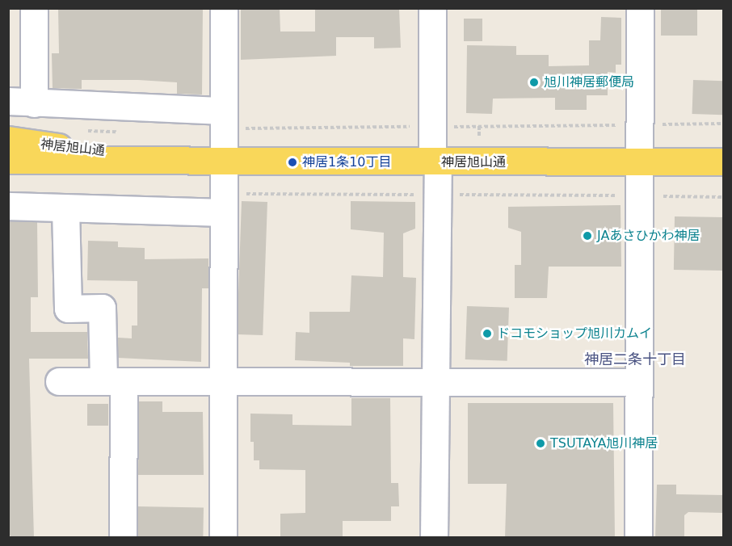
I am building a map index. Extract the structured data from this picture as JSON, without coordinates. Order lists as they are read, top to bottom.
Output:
{
  "streets": {
    "main road": ["神居旭山通"]
  },
  "districts": ["神居二条十丁目"],
  "places": [
    "旭川神居郵便局",
    "神居1条10丁目",
    "JAあさひかわ神居",
    "ドコモショップ旭川カムイ",
    "TSUTAYA旭川神居"
  ]
}
